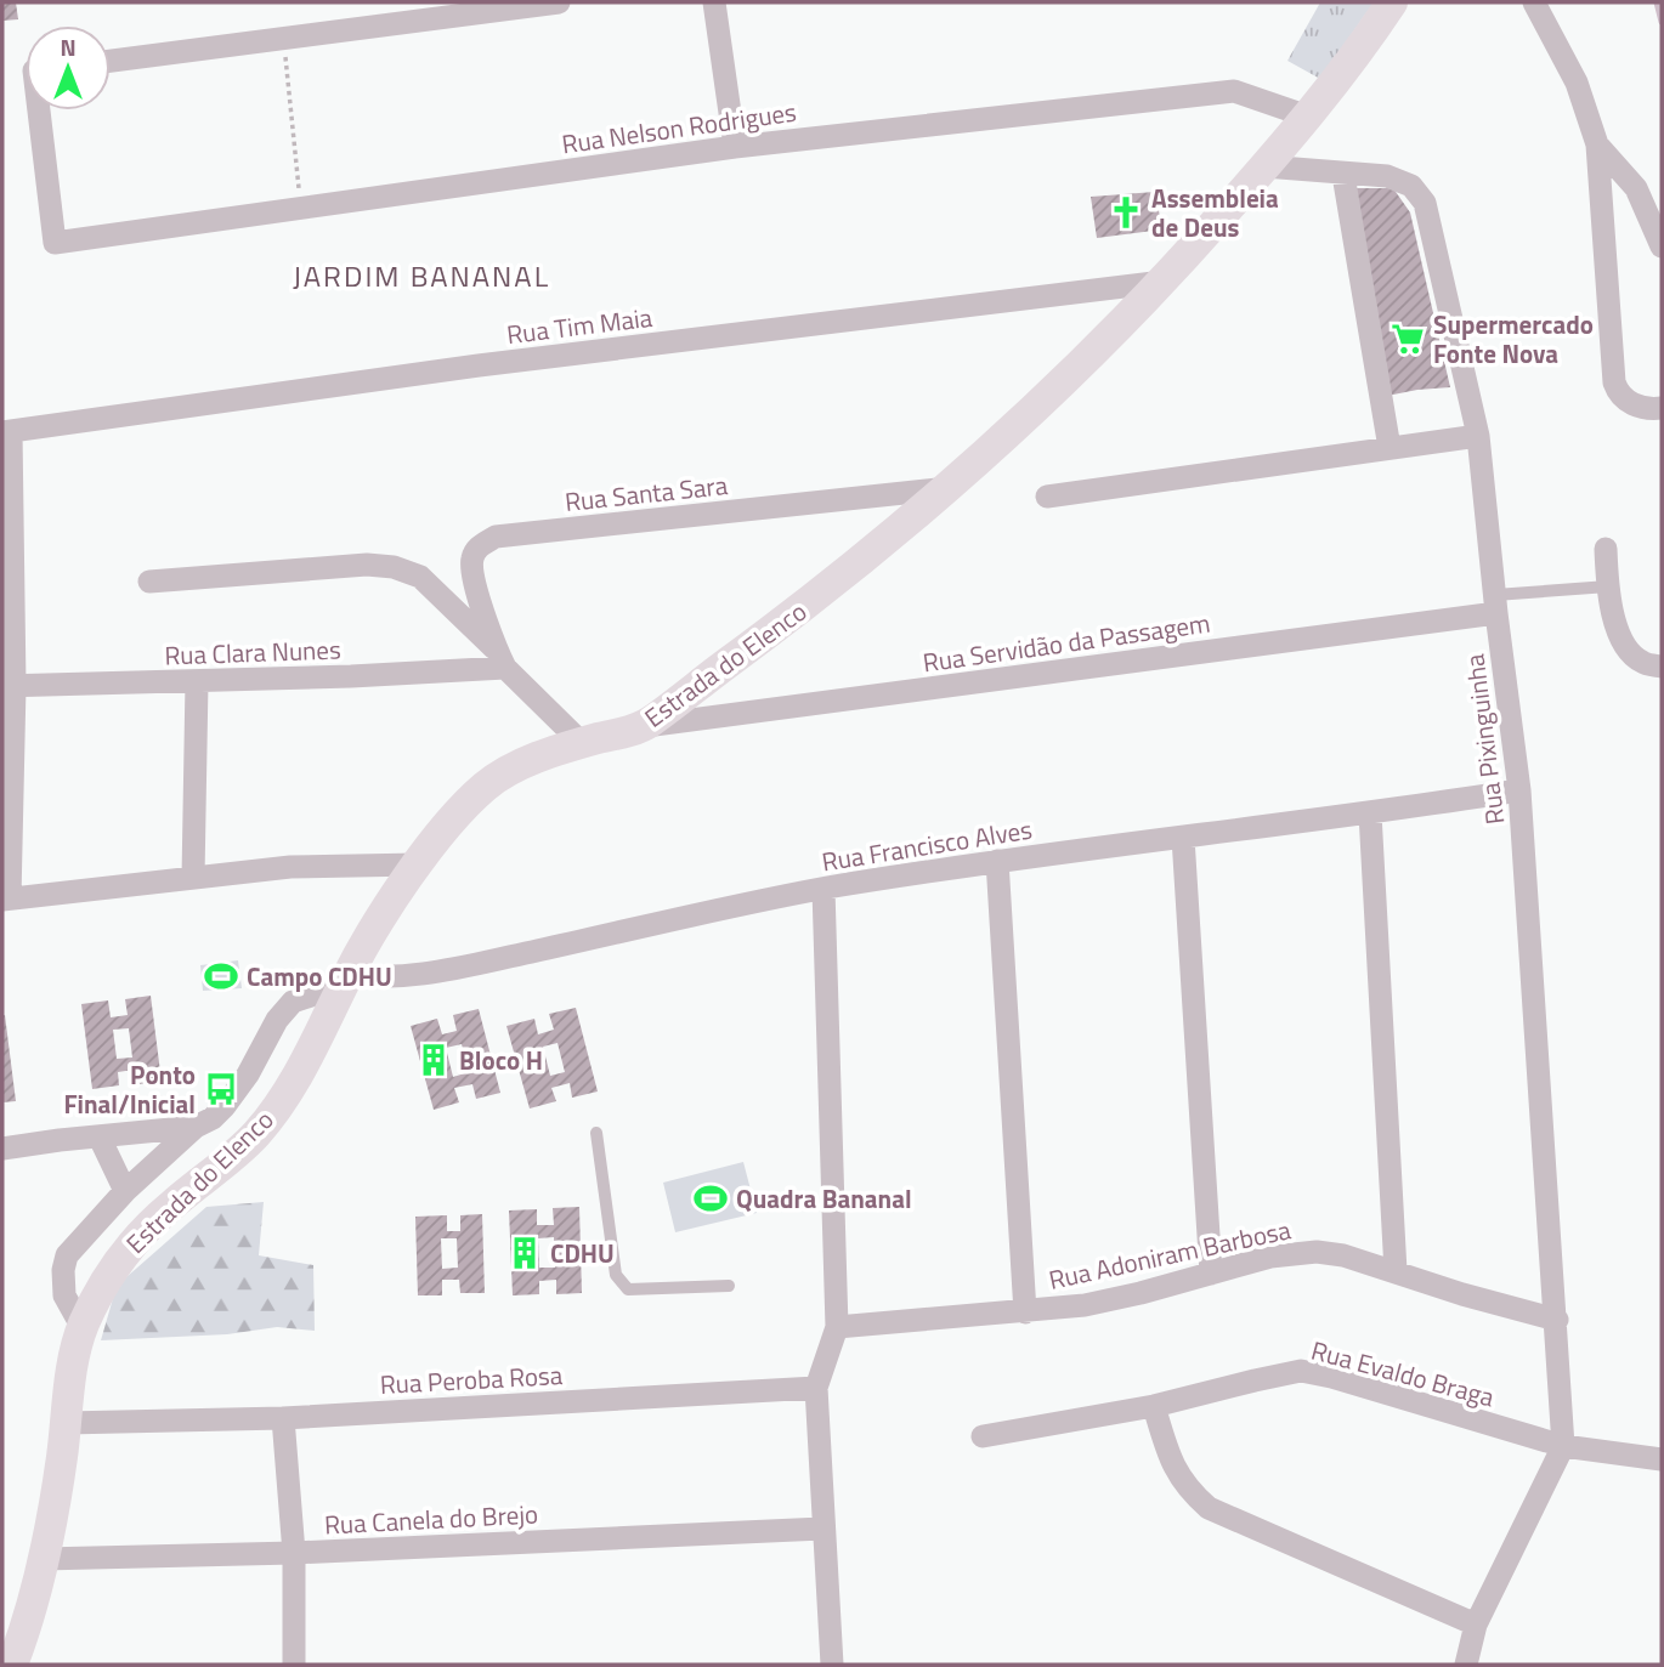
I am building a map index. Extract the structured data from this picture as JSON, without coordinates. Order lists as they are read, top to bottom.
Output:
{
  "streets": {
    "street": [
      "Rua Nelson Rodrigues",
      "Rua Tim Maia",
      "Rua Santa Sara",
      "Rua Servidão da Passagem",
      "Rua Clara Nunes",
      "Estrada do Elenco",
      "Rua Pixinguinha",
      "Rua Francisco Alves",
      "Rua Adoniram Barbosa",
      "Rua Evaldo Braga",
      "Rua Peroba Rosa",
      "Rua Canela do Brejo"
    ]
  },
  "crossings": [
    ["Rua Nelson Rodrigues", "Estrada do Elenco"],
    ["Rua Tim Maia", "Estrada do Elenco"],
    ["Rua Santa Sara", "Rua Clara Nunes"],
    ["Rua Santa Sara", "Estrada do Elenco"],
    ["Rua Servidão da Passagem", "Estrada do Elenco"],
    ["Rua Servidão da Passagem", "Rua Pixinguinha"],
    ["Estrada do Elenco", "Rua Pixinguinha"],
    ["Estrada do Elenco", "Rua Francisco Alves"],
    ["Estrada do Elenco", "Rua Peroba Rosa"],
    ["Estrada do Elenco", "Rua Canela do Brejo"],
    ["Rua Pixinguinha", "Rua Francisco Alves"],
    ["Rua Pixinguinha", "Rua Adoniram Barbosa"],
    ["Rua Pixinguinha", "Rua Evaldo Braga"]
  ],
  "districts": ["JARDIM BANANAL"],
  "places": {
    "church": ["Assembleia de Deus"],
    "supermarket": ["Supermercado Fonte Nova"],
    "sports": ["Campo CDHU", "Quadra Bananal"],
    "building": ["Bloco H", "CDHU"],
    "bus stop": ["Ponto Final/Inicial"]
  },
  "north": "top"
}
